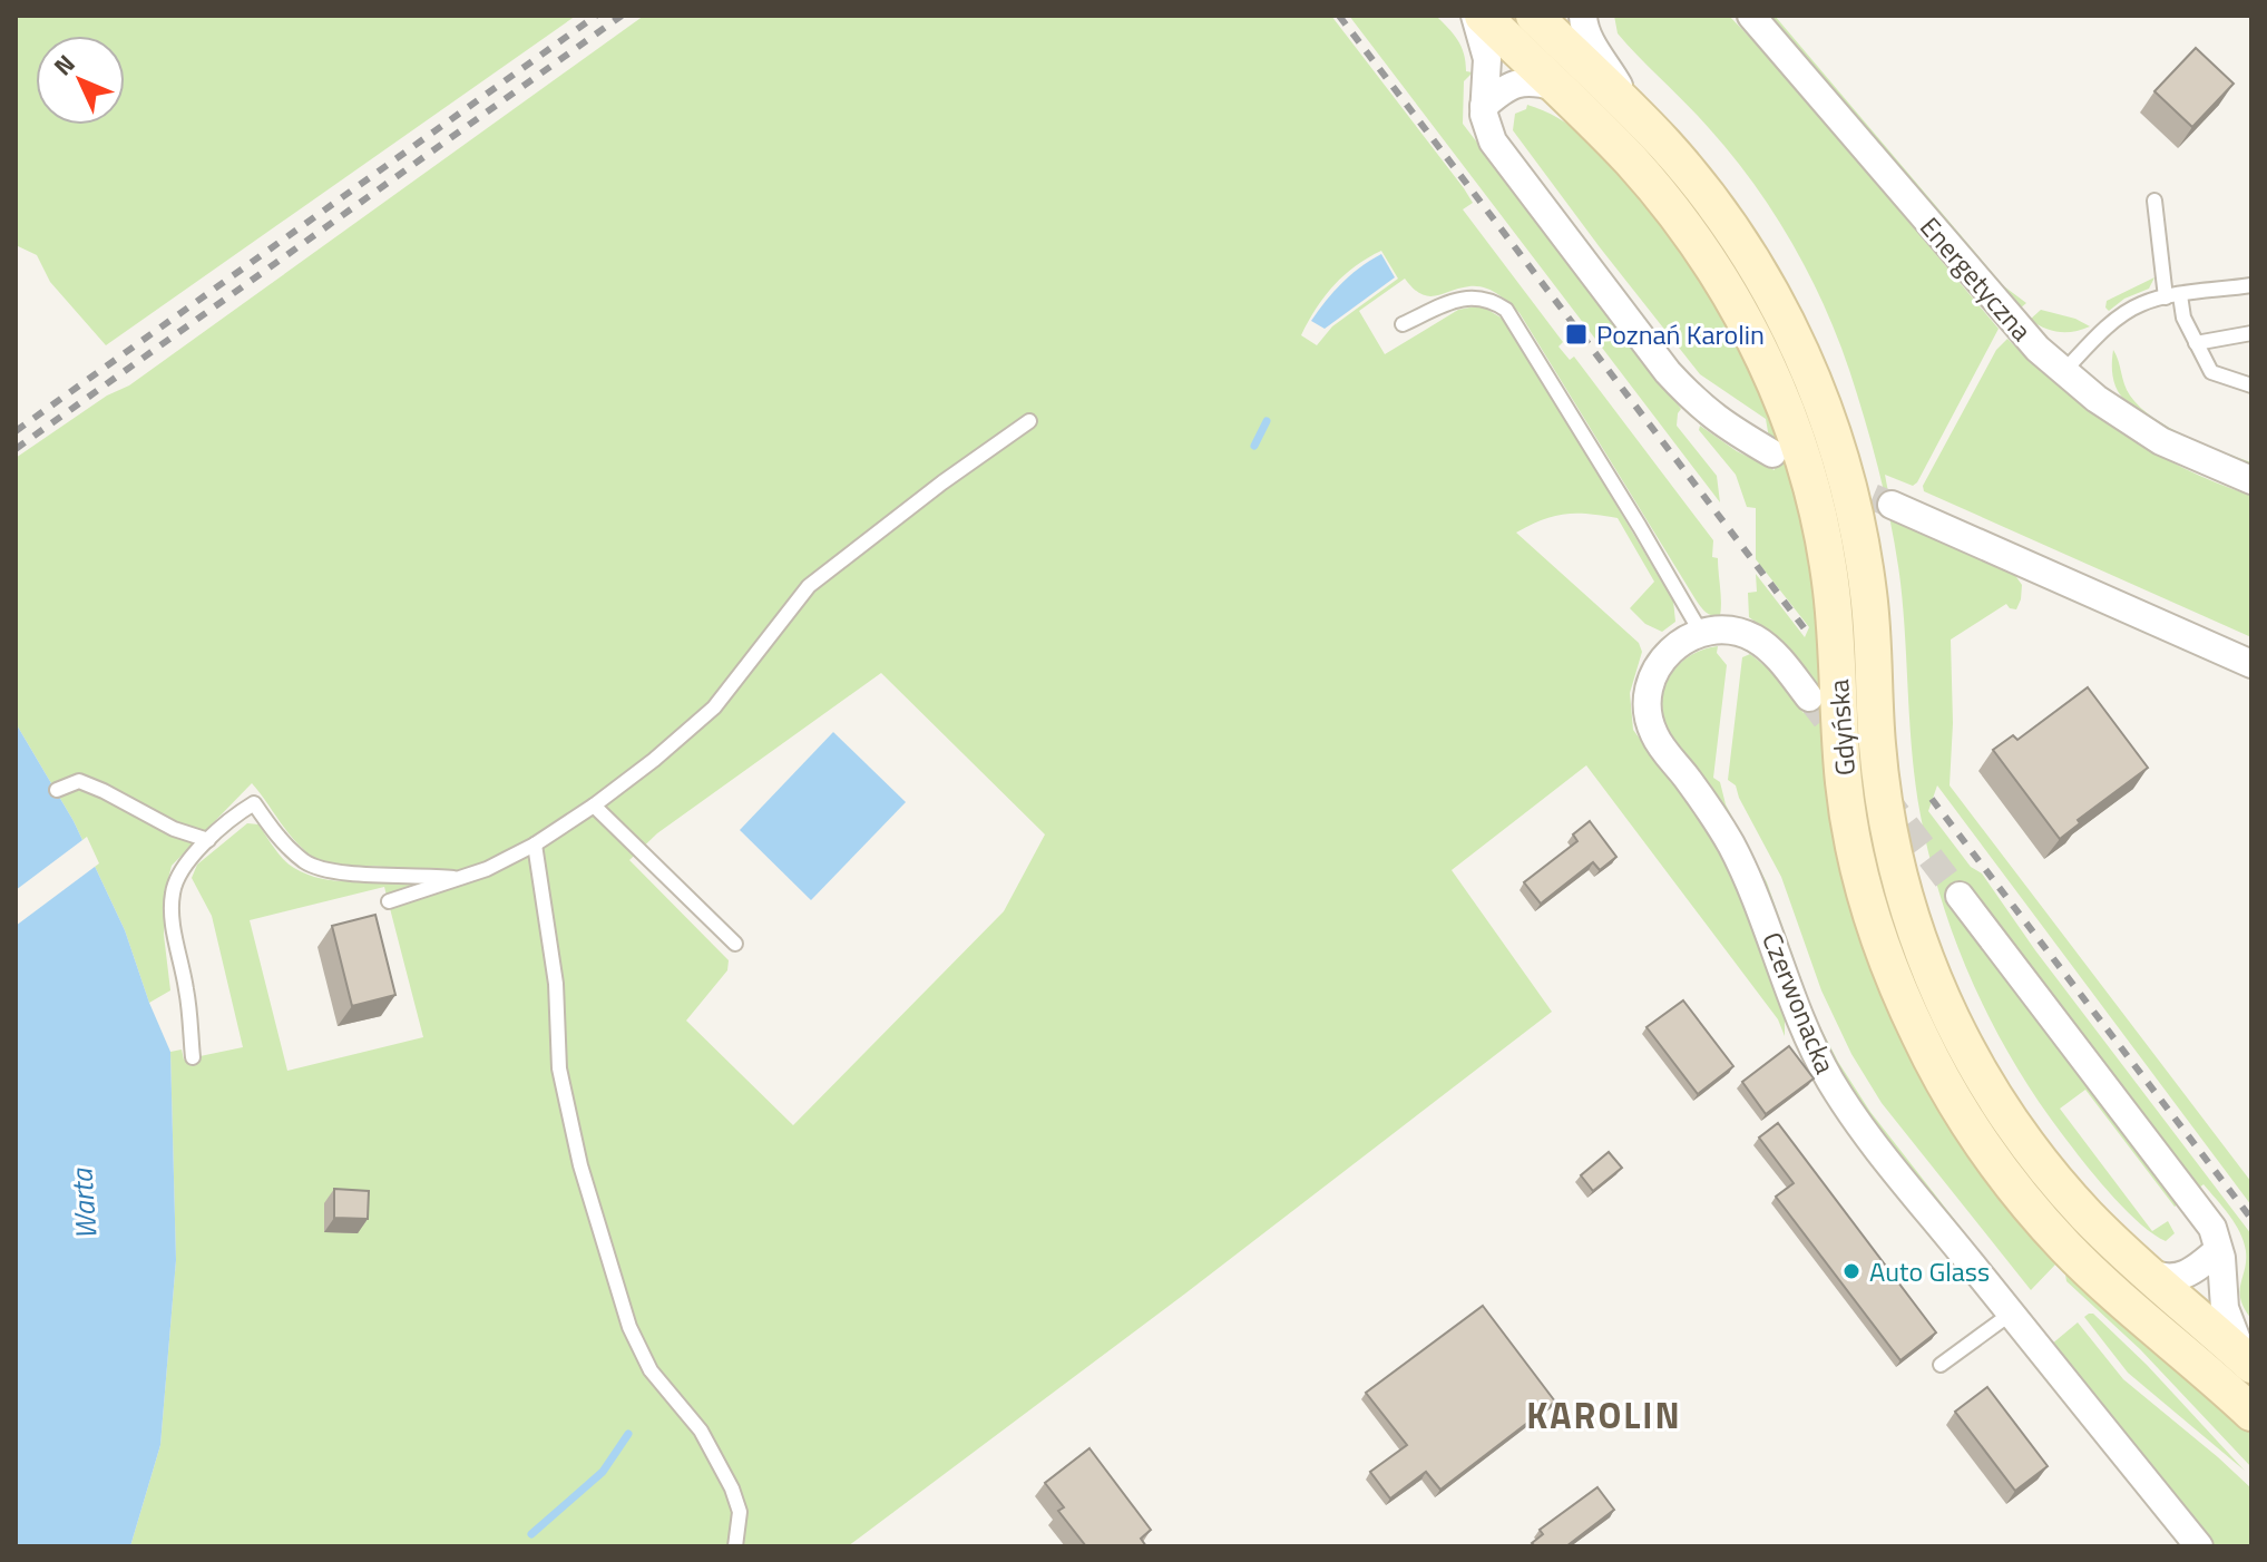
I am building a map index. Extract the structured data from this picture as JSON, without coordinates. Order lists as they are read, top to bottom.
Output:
{
  "streets": {
    "main road": ["Gdyńska"],
    "street": ["Energetyczna", "Czerwonacka"]
  },
  "districts": ["KAROLIN"],
  "water": ["Warta"],
  "places": {
    "transit": ["Poznań Karolin"],
    "other": ["Auto Glass"]
  },
  "north": "top left"
}
